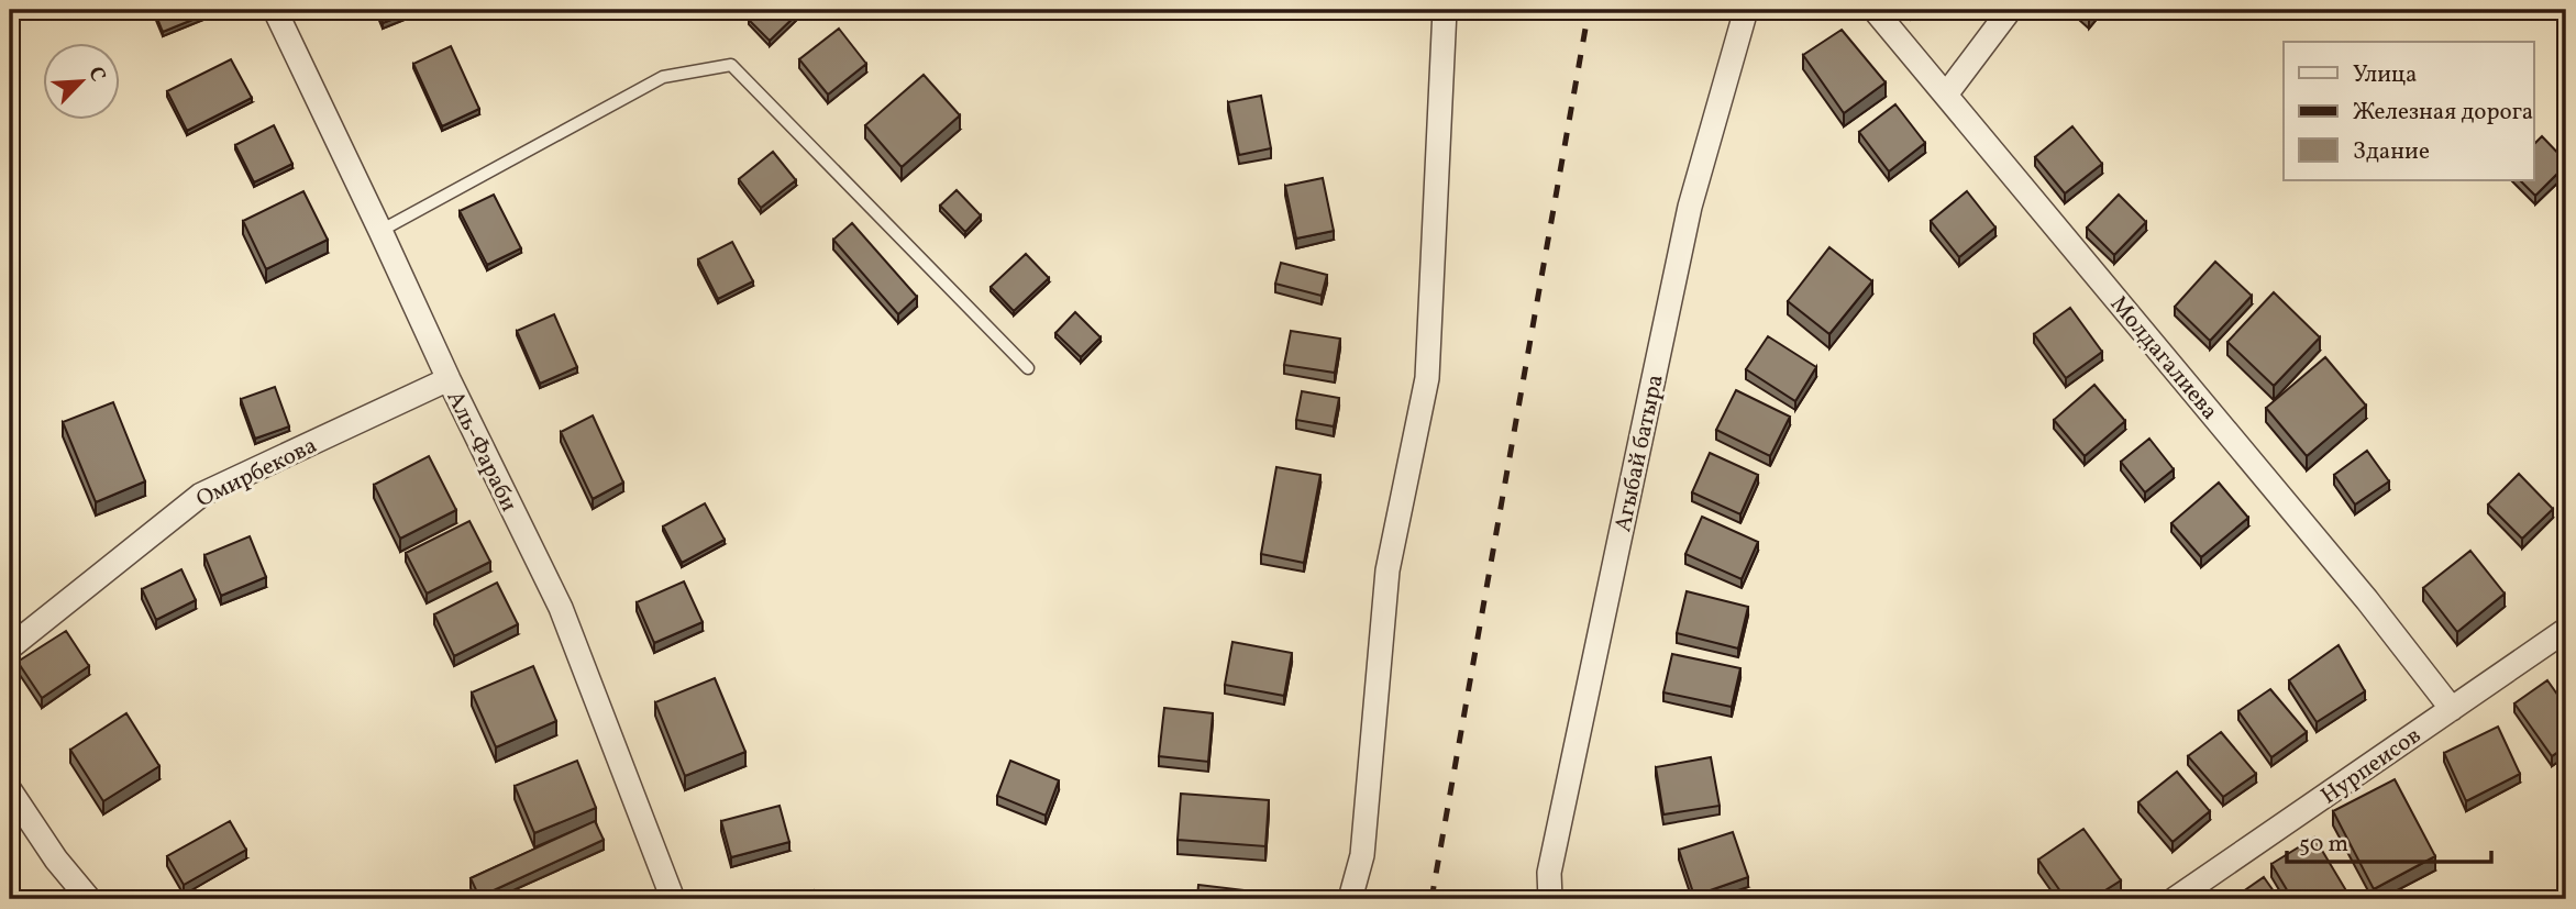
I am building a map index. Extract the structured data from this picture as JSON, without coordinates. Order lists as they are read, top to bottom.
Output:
{
  "streets": {
    "street": [
      "Молдагалиева",
      "Аль-Фараби",
      "Агыбай батыра",
      "Омирбекова",
      "Нурпеисов"
    ]
  },
  "crossings": [
    ["Молдагалиева", "Нурпеисов"],
    ["Аль-Фараби", "Омирбекова"]
  ],
  "legend": ["Улица", "Железная дорога", "Здание"],
  "scale_bar": "50 m",
  "north": "top right"
}
